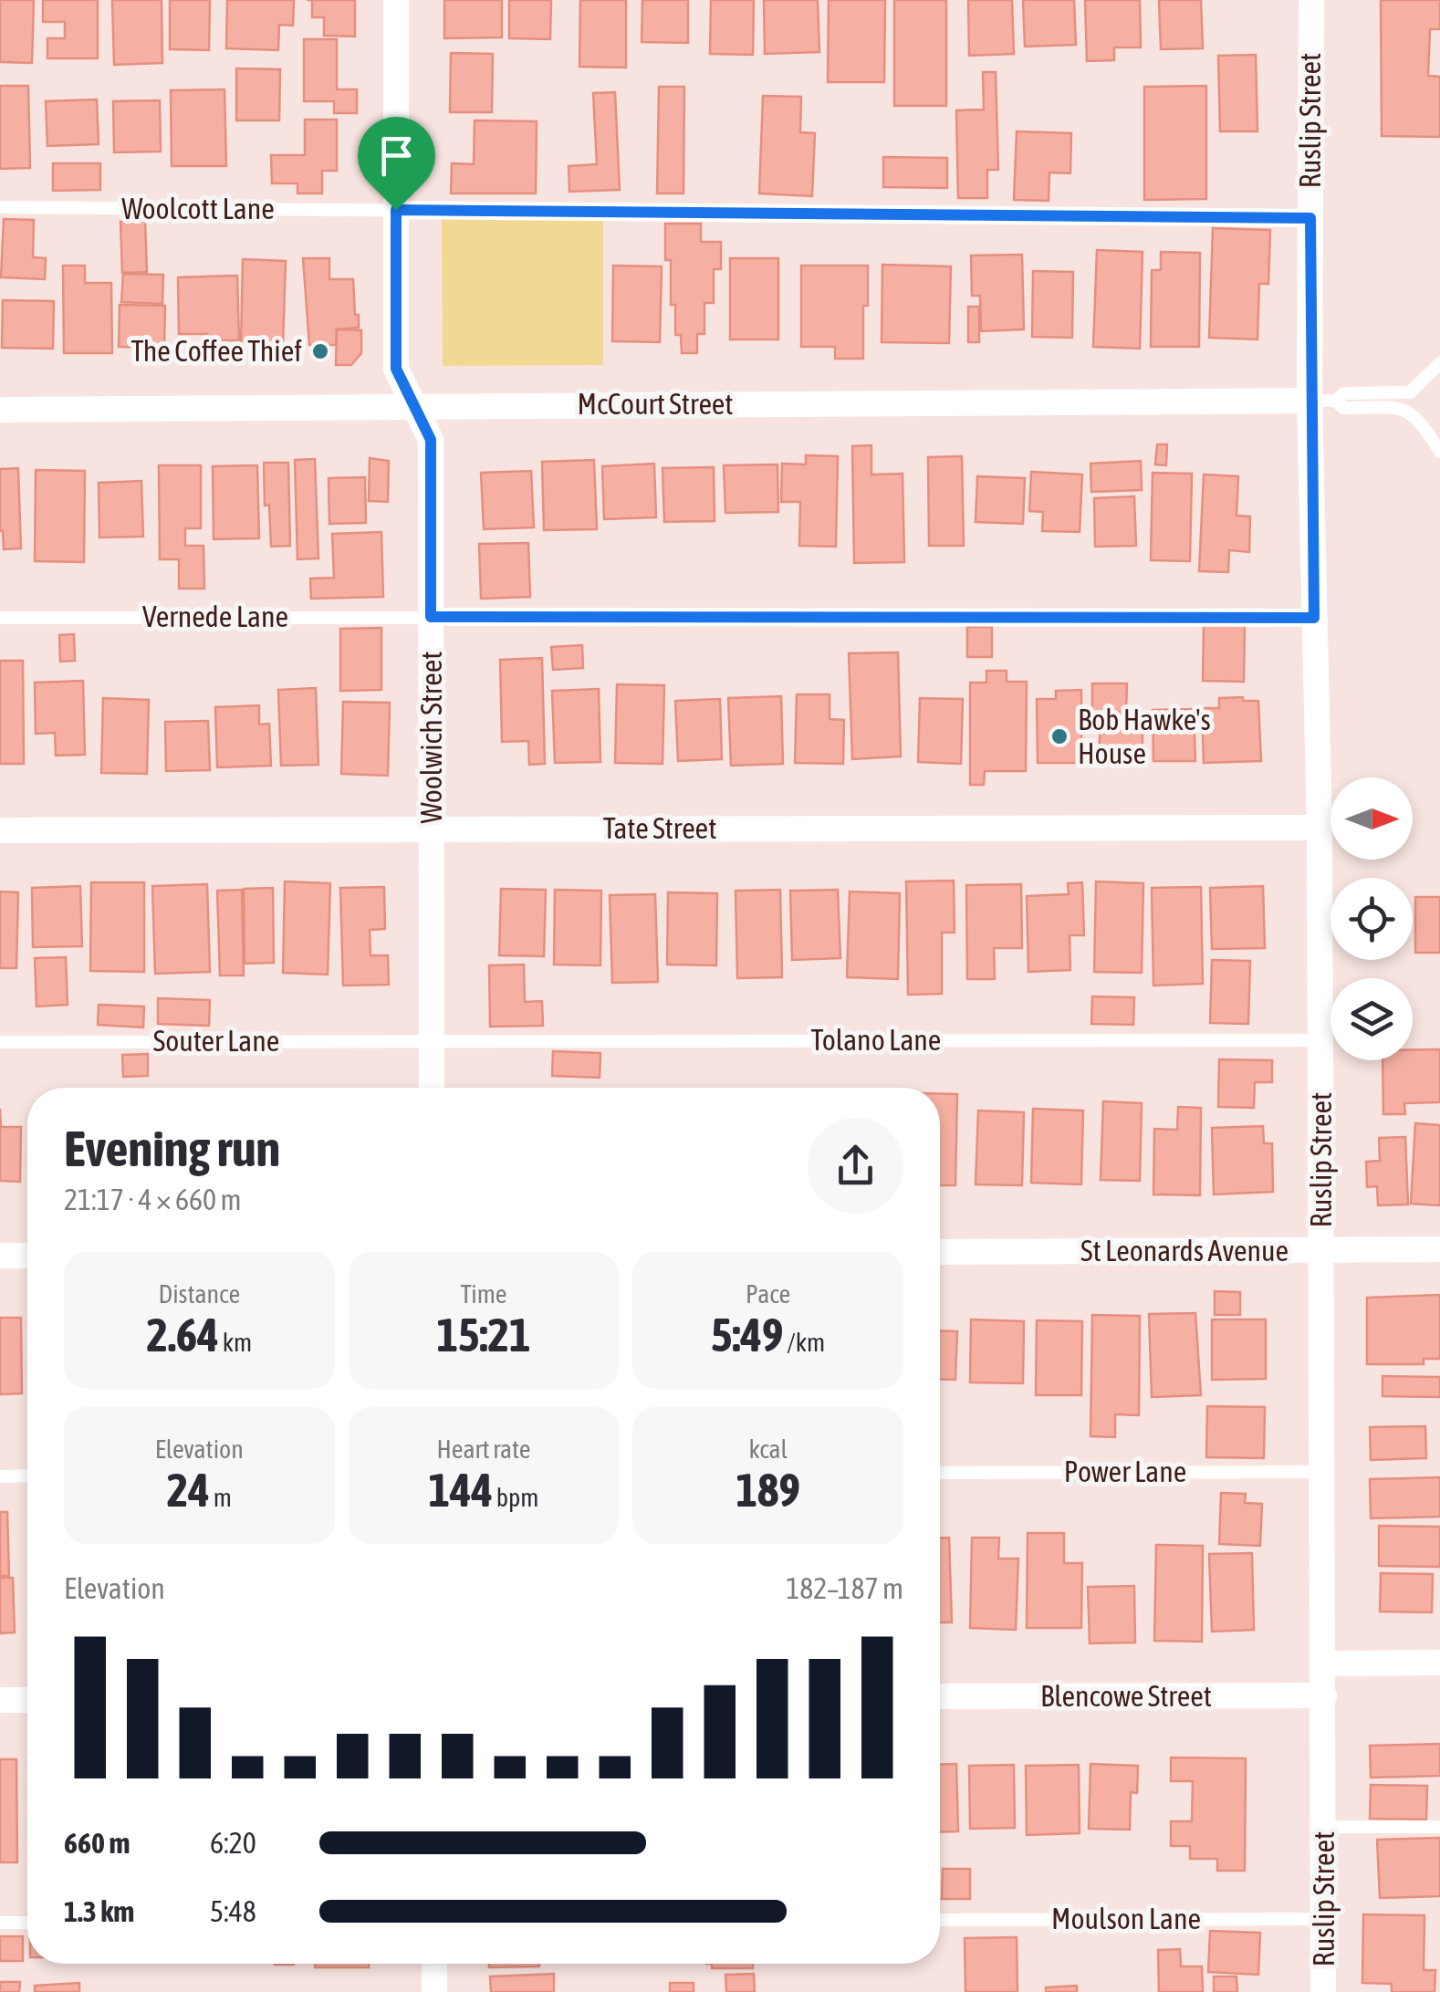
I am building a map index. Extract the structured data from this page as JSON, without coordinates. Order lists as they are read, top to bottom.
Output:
{
  "streets": {
    "street": [
      "Ruslip Street",
      "McCourt Street",
      "Woolwich Street",
      "Tate Street",
      "St Leonards Avenue",
      "Blencowe Street"
    ],
    "lane": [
      "Woolcott Lane",
      "Vernede Lane",
      "Tolano Lane",
      "Souter Lane",
      "Power Lane",
      "Moulson Lane"
    ]
  },
  "crossings": [
    ["Ruslip Street", "Woolcott Lane"],
    ["Ruslip Street", "McCourt Street"],
    ["Ruslip Street", "Vernede Lane"],
    ["Ruslip Street", "Tate Street"],
    ["Ruslip Street", "Tolano Lane"],
    ["Ruslip Street", "St Leonards Avenue"],
    ["Ruslip Street", "Power Lane"],
    ["Ruslip Street", "Blencowe Street"],
    ["Ruslip Street", "Moulson Lane"],
    ["Woolcott Lane", "Woolwich Street"],
    ["McCourt Street", "Woolwich Street"],
    ["Vernede Lane", "Woolwich Street"],
    ["Woolwich Street", "Tate Street"],
    ["Woolwich Street", "Tolano Lane"],
    ["Woolwich Street", "Souter Lane"],
    ["Tolano Lane", "Souter Lane"]
  ],
  "places": ["The Coffee Thief", "Bob Hawke's House"],
  "north": "right",
  "page": {
    "heading": ["Evening run", "21:17 · 4 × 660 m"],
    "stats": [
      ["Distance", "2.64 km"],
      ["Time", "15:21"],
      ["Pace", "5:49 /km"],
      ["Elevation", "24 m"],
      ["Heart rate", "144 bpm"],
      ["kcal", "189"]
    ],
    "chart": ["Elevation", "182–187 m"],
    "list": [
      {
        "name": "660 m",
        "note": "6:20"
      },
      {
        "name": "1.3 km",
        "note": "5:48"
      }
    ]
  }
}
